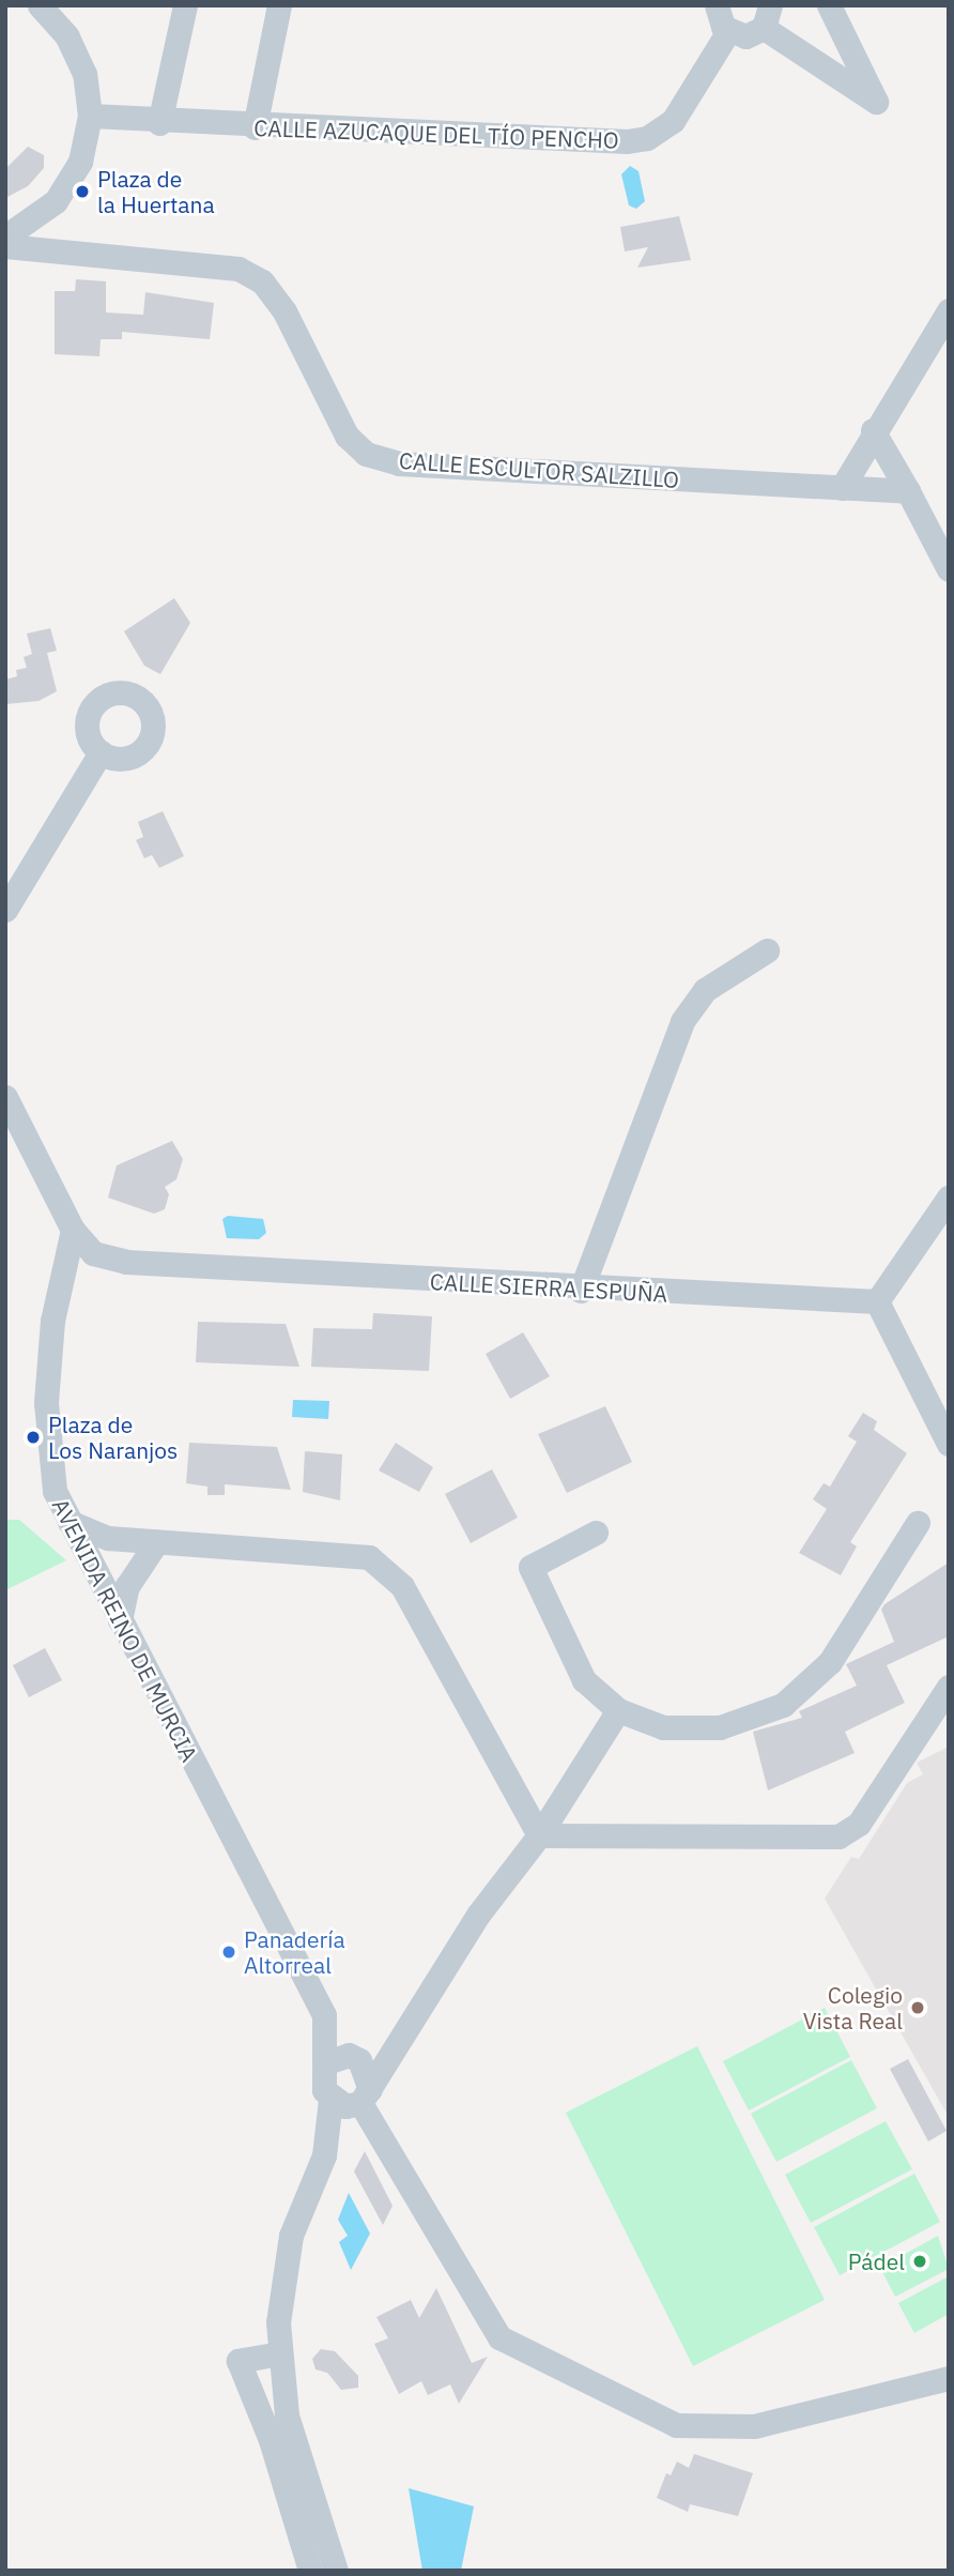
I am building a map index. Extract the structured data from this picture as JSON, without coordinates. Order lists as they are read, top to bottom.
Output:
{
  "streets": {
    "street": [
      "CALLE AZUCAQUE DEL TÍO PENCHO",
      "CALLE ESCULTOR SALZILLO",
      "CALLE SIERRA ESPUÑA",
      "AVENIDA REINO DE MURCIA"
    ]
  },
  "crossings": [
    ["CALLE SIERRA ESPUÑA", "AVENIDA REINO DE MURCIA"]
  ],
  "places": [
    "Plaza de la Huertana",
    "Plaza de Los Naranjos",
    "Panadería Altorreal",
    "Colegio Vista Real",
    "Pádel"
  ]
}
